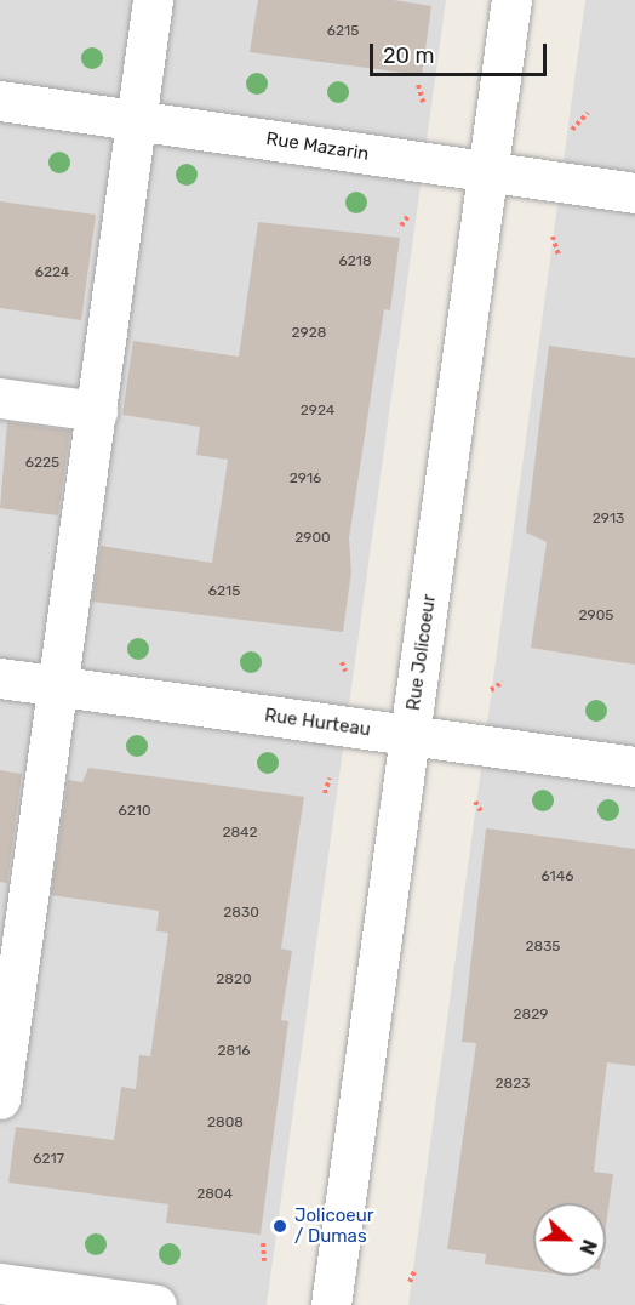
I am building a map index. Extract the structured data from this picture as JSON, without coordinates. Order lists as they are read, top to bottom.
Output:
{
  "streets": {
    "street": ["Rue Mazarin", "Rue Jolicoeur", "Rue Hurteau"]
  },
  "crossings": [
    ["Rue Mazarin", "Rue Jolicoeur"],
    ["Rue Jolicoeur", "Rue Hurteau"]
  ],
  "places": ["Jolicoeur / Dumas"],
  "house_numbers": [
    "6215",
    "6218",
    "6224",
    "2928",
    "2924",
    "6225",
    "2916",
    "2913",
    "2900",
    "6215",
    "2905",
    "6210",
    "2842",
    "6146",
    "2830",
    "2835",
    "2820",
    "2829",
    "2816",
    "2823",
    "2808",
    "6217",
    "2804"
  ],
  "scale_bar": "20 m",
  "north": "right"
}
